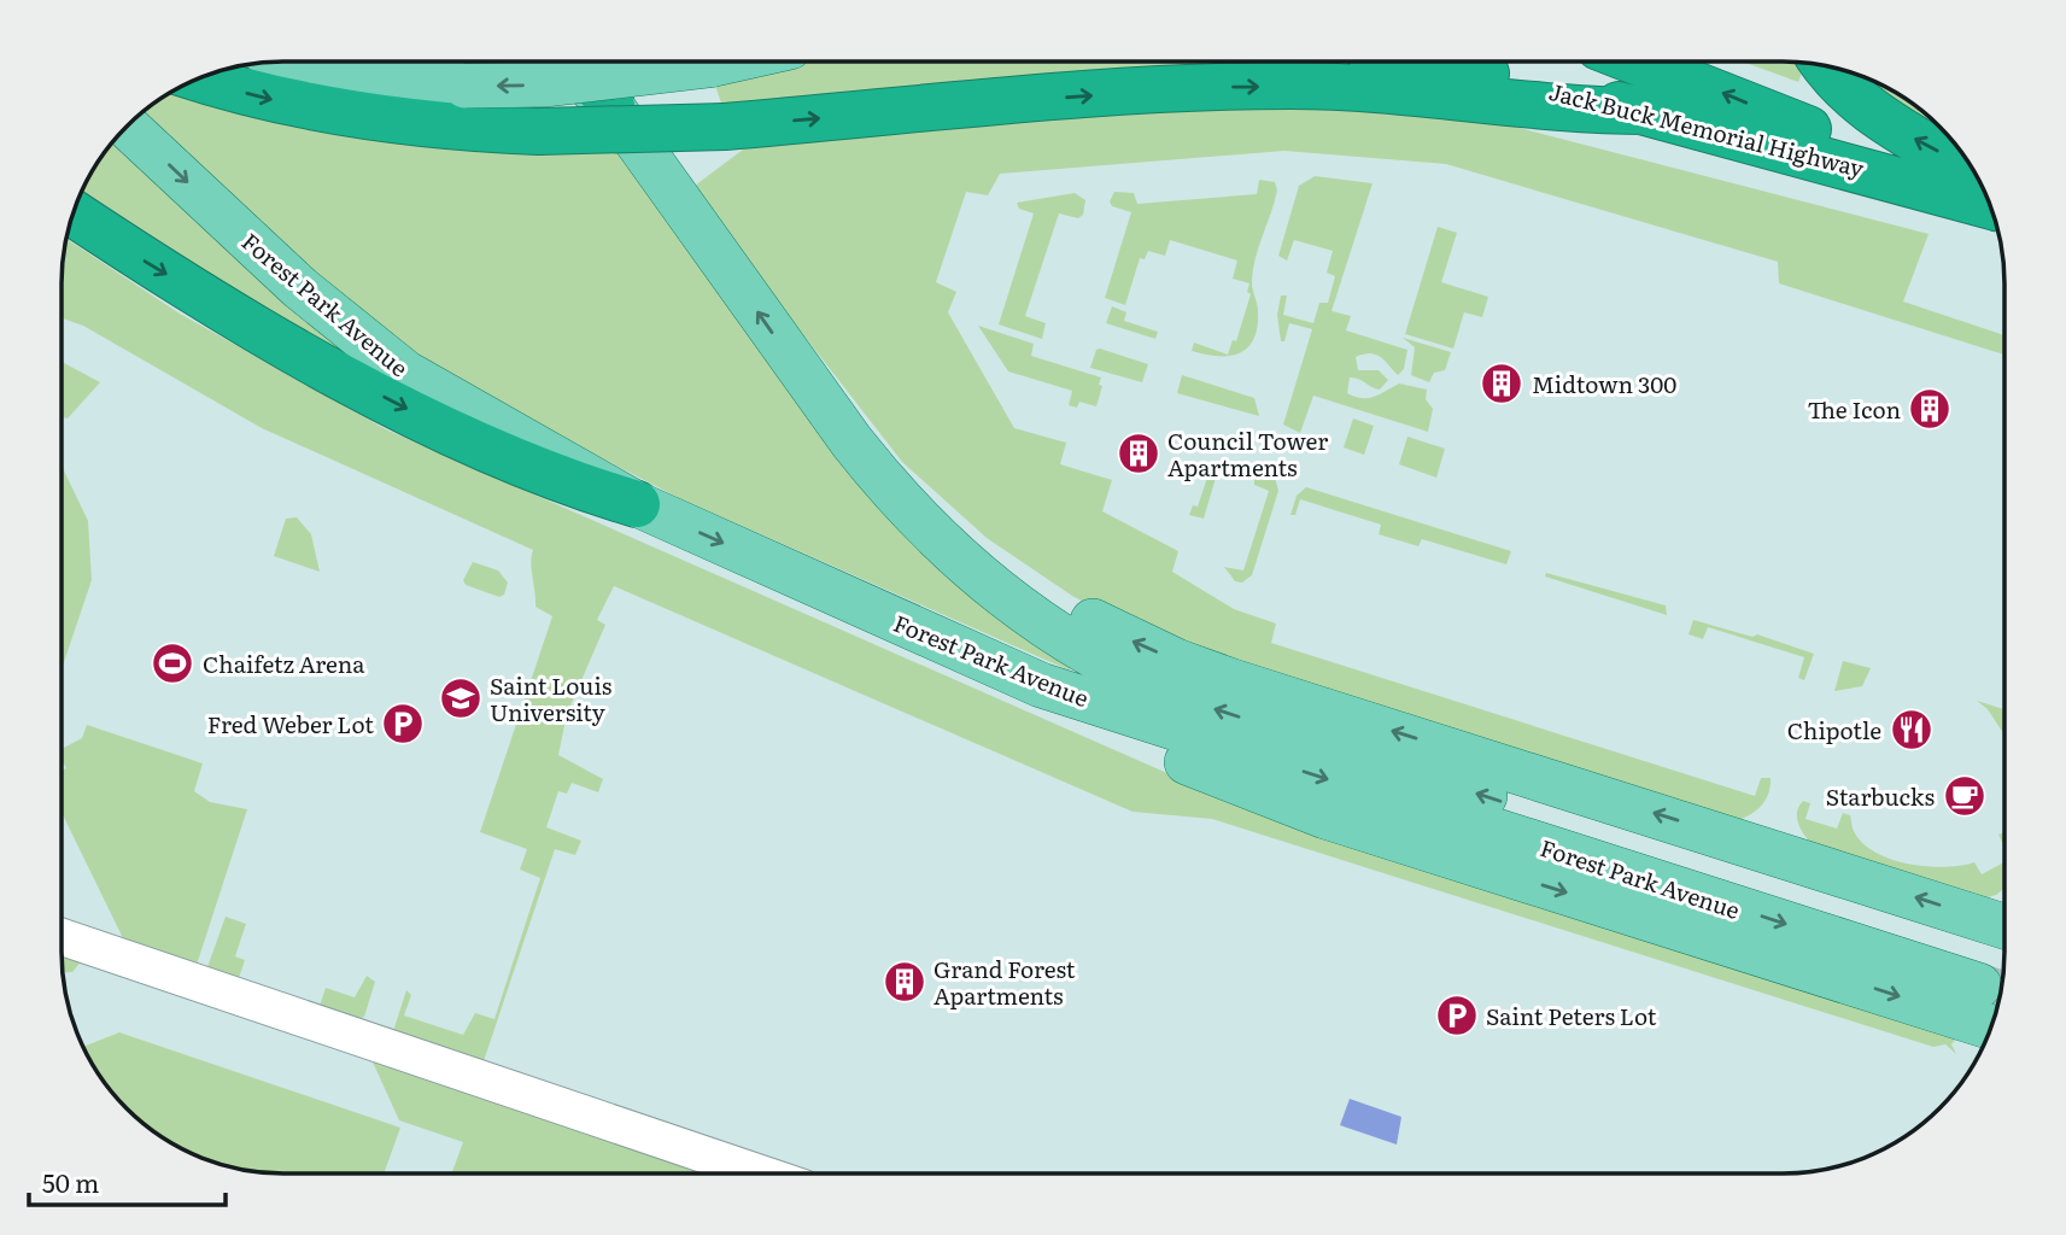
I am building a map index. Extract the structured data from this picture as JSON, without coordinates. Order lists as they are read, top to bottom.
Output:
{
  "streets": {
    "highway": ["Jack Buck Memorial Highway"],
    "main road": ["Forest Park Avenue"]
  },
  "places": {
    "building": [
      "Midtown 300",
      "The Icon",
      "Council Tower Apartments",
      "Grand Forest Apartments"
    ],
    "sports": ["Chaifetz Arena"],
    "school or university": ["Saint Louis University"],
    "parking": ["Fred Weber Lot", "Saint Peters Lot"],
    "restaurant": ["Chipotle"],
    "cafe": ["Starbucks"]
  },
  "scale_bar": "50 m"
}
